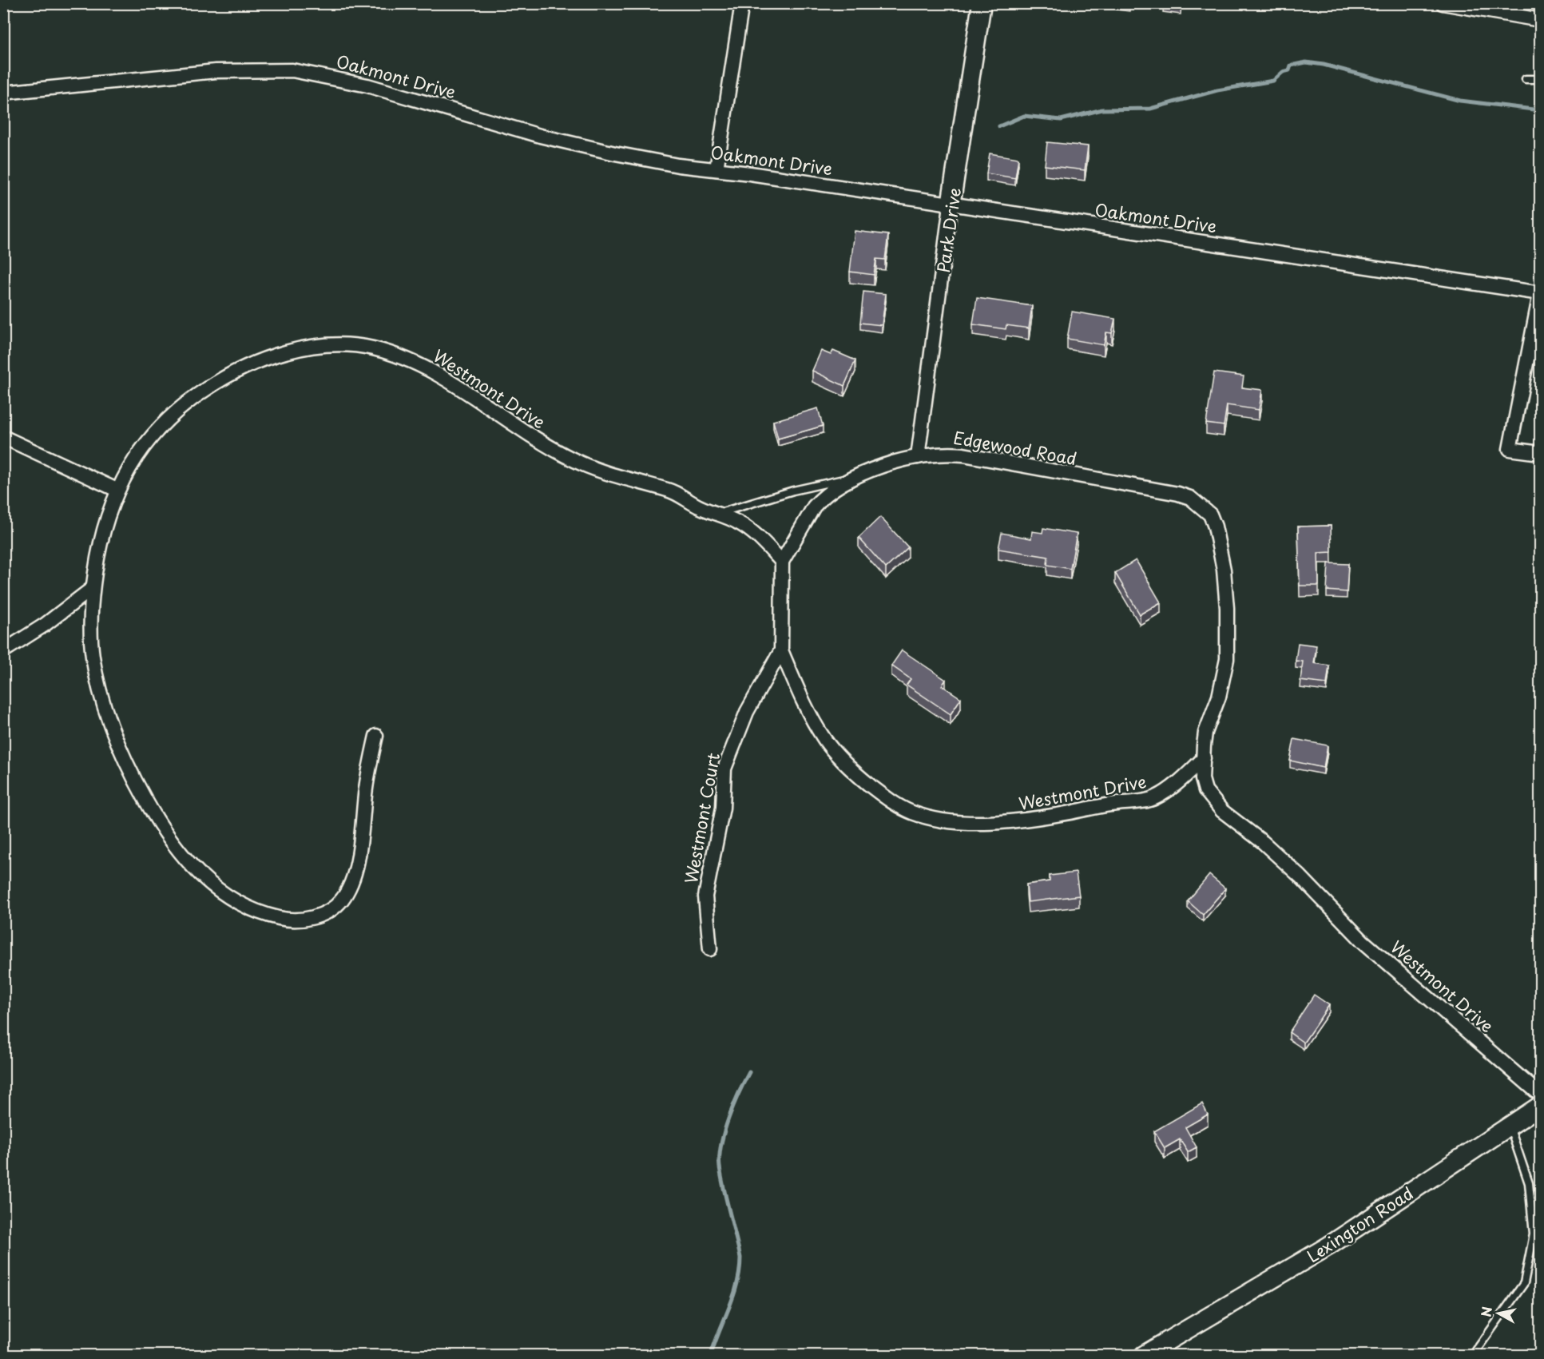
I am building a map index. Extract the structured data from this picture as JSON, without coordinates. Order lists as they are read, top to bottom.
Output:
{
  "streets": {
    "main road": ["Park Drive", "Lexington Road"],
    "street": [
      "Oakmont Drive",
      "Westmont Drive",
      "Edgewood Road",
      "Westmont Court"
    ]
  },
  "crossings": [
    ["Oakmont Drive", "Park Drive"],
    ["Park Drive", "Edgewood Road"],
    ["Westmont Drive", "Edgewood Road"],
    ["Westmont Drive", "Westmont Court"],
    ["Edgewood Road", "Westmont Court"]
  ],
  "north": "left"
}
